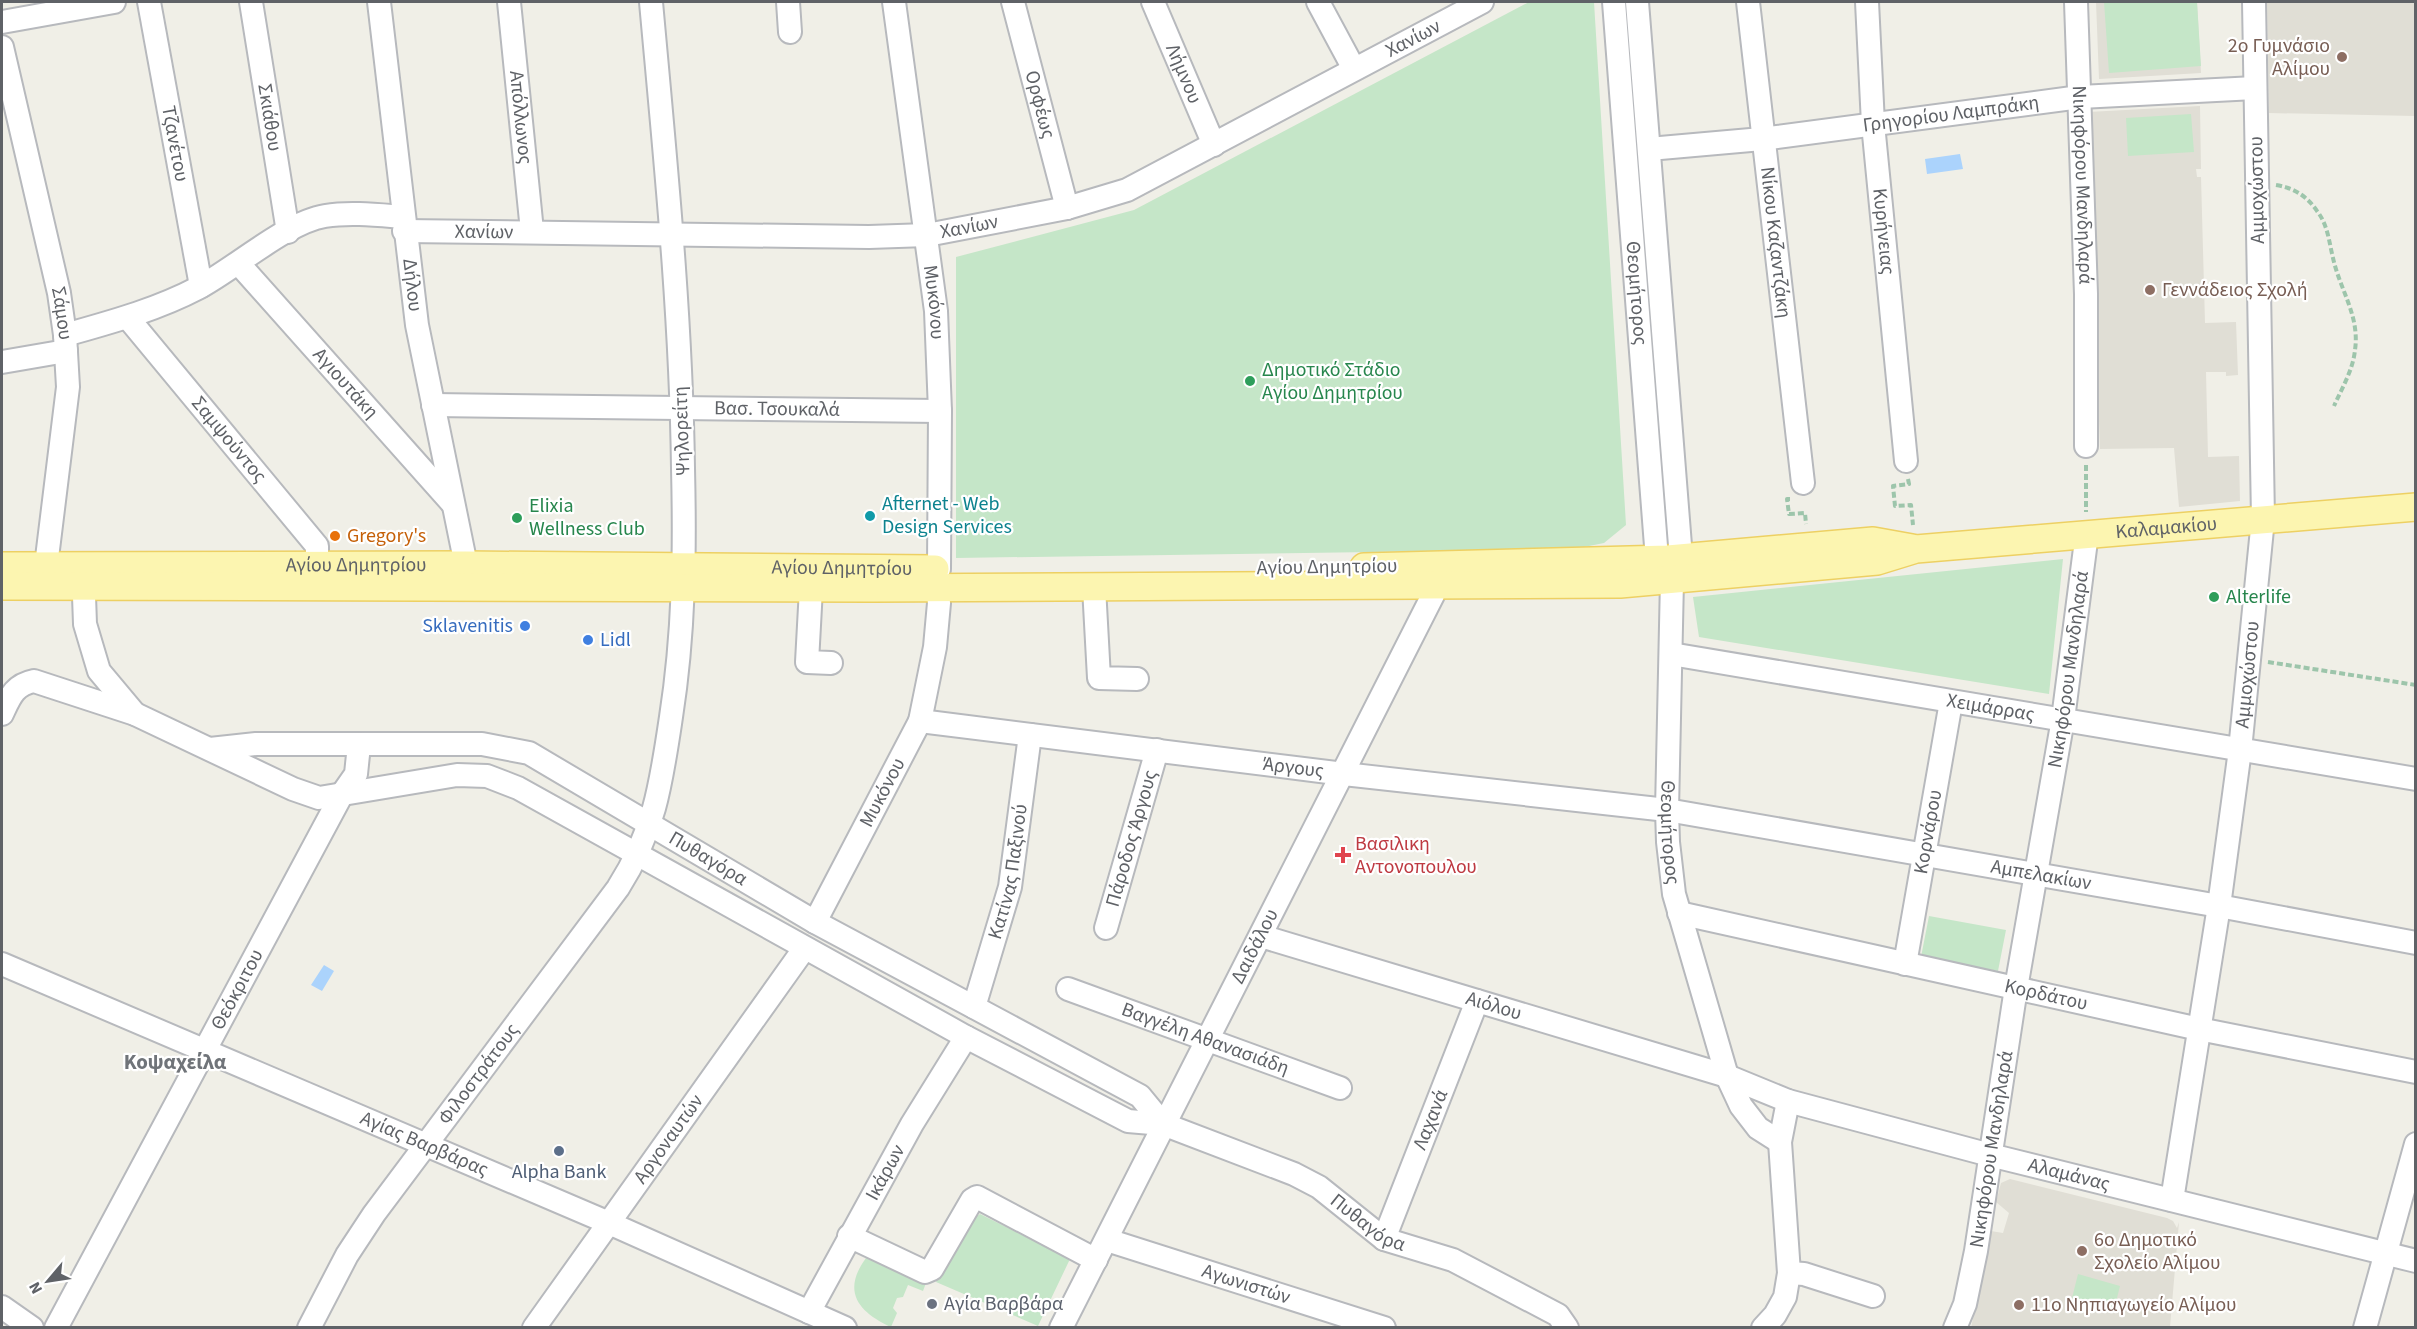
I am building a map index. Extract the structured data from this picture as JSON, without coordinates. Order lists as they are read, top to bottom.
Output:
{
  "streets": {
    "main road": ["Καλαμακίου", "Αγίου Δημητρίου"],
    "street": [
      "Χανίων",
      "Λήμνου",
      "Ορφέως",
      "Γρηγορίου Λαμπράκη",
      "Απόλλωνος",
      "Σκιάθου",
      "Τζανέτου",
      "Νικηφόρου Μανδηλαρά",
      "Αμμοχώστου",
      "Κυρήνειας",
      "Νίκου Καζαντζάκη",
      "Δήλου",
      "Θεομήτορος",
      "Μυκόνου",
      "Σάμου",
      "Αγιουτάκη",
      "Βασ. Τσουκαλά",
      "Ψηλορείτη",
      "Σαμψούντος",
      "Χειμάρρας",
      "Άργους",
      "Κορνάρου",
      "Πάροδος Άργους",
      "Πυθαγόρα",
      "Κατίνας Παξινού",
      "Αμπελακίων",
      "Δαιδάλου",
      "Θεόκριτου",
      "Κορδάτου",
      "Αιόλου",
      "Βαγγέλη Αθανασιάδη",
      "Φιλοστράτους",
      "Λαχανά",
      "Αργοναυτών",
      "Αγίας Βαρβάρας",
      "Ικάρων",
      "Αλαμάνας",
      "Αγωνιστών"
    ]
  },
  "crossings": [
    ["Χανίων", "Λήμνου"],
    ["Χανίων", "Ορφέως"],
    ["Χανίων", "Απόλλωνος"],
    ["Χανίων", "Σκιάθου"],
    ["Χανίων", "Τζανέτου"],
    ["Χανίων", "Δήλου"],
    ["Χανίων", "Μυκόνου"],
    ["Χανίων", "Σάμου"],
    ["Χανίων", "Αγιουτάκη"],
    ["Χανίων", "Ψηλορείτη"],
    ["Χανίων", "Σαμψούντος"],
    ["Γρηγορίου Λαμπράκη", "Νικηφόρου Μανδηλαρά"],
    ["Γρηγορίου Λαμπράκη", "Αμμοχώστου"],
    ["Γρηγορίου Λαμπράκη", "Κυρήνειας"],
    ["Γρηγορίου Λαμπράκη", "Νίκου Καζαντζάκη"],
    ["Γρηγορίου Λαμπράκη", "Θεομήτορος"],
    ["Νικηφόρου Μανδηλαρά", "Καλαμακίου"],
    ["Νικηφόρου Μανδηλαρά", "Χειμάρρας"],
    ["Νικηφόρου Μανδηλαρά", "Αμπελακίων"],
    ["Νικηφόρου Μανδηλαρά", "Κορδάτου"],
    ["Νικηφόρου Μανδηλαρά", "Αλαμάνας"],
    ["Αμμοχώστου", "Καλαμακίου"],
    ["Αμμοχώστου", "Χειμάρρας"],
    ["Αμμοχώστου", "Αμπελακίων"],
    ["Αμμοχώστου", "Κορδάτου"],
    ["Αμμοχώστου", "Αλαμάνας"],
    ["Δήλου", "Αγιουτάκη"],
    ["Δήλου", "Βασ. Τσουκαλά"],
    ["Δήλου", "Αγίου Δημητρίου"],
    ["Θεομήτορος", "Καλαμακίου"],
    ["Θεομήτορος", "Αγίου Δημητρίου"],
    ["Θεομήτορος", "Χειμάρρας"],
    ["Θεομήτορος", "Άργους"],
    ["Θεομήτορος", "Αμπελακίων"],
    ["Θεομήτορος", "Κορδάτου"],
    ["Θεομήτορος", "Αιόλου"],
    ["Θεομήτορος", "Αλαμάνας"],
    ["Μυκόνου", "Βασ. Τσουκαλά"],
    ["Μυκόνου", "Αγίου Δημητρίου"],
    ["Μυκόνου", "Άργους"],
    ["Μυκόνου", "Πυθαγόρα"],
    ["Σάμου", "Αγίου Δημητρίου"],
    ["Βασ. Τσουκαλά", "Ψηλορείτη"],
    ["Ψηλορείτη", "Αγίου Δημητρίου"],
    ["Ψηλορείτη", "Πυθαγόρα"],
    ["Ψηλορείτη", "Φιλοστράτους"],
    ["Σαμψούντος", "Αγίου Δημητρίου"],
    ["Καλαμακίου", "Αγίου Δημητρίου"],
    ["Αγίου Δημητρίου", "Πυθαγόρα"],
    ["Αγίου Δημητρίου", "Δαιδάλου"],
    ["Χειμάρρας", "Κορνάρου"],
    ["Άργους", "Πάροδος Άργους"],
    ["Άργους", "Κατίνας Παξινού"],
    ["Άργους", "Αμπελακίων"],
    ["Άργους", "Δαιδάλου"],
    ["Κορνάρου", "Αμπελακίων"],
    ["Κορνάρου", "Κορδάτου"],
    ["Πυθαγόρα", "Κατίνας Παξινού"],
    ["Πυθαγόρα", "Δαιδάλου"],
    ["Πυθαγόρα", "Θεόκριτου"],
    ["Πυθαγόρα", "Φιλοστράτους"],
    ["Πυθαγόρα", "Λαχανά"],
    ["Πυθαγόρα", "Αργοναυτών"],
    ["Πυθαγόρα", "Ικάρων"],
    ["Δαιδάλου", "Αιόλου"],
    ["Δαιδάλου", "Βαγγέλη Αθανασιάδη"],
    ["Δαιδάλου", "Αγωνιστών"],
    ["Θεόκριτου", "Αγίας Βαρβάρας"],
    ["Αιόλου", "Λαχανά"],
    ["Αιόλου", "Αλαμάνας"],
    ["Φιλοστράτους", "Αγίας Βαρβάρας"],
    ["Αργοναυτών", "Αγίας Βαρβάρας"],
    ["Αγίας Βαρβάρας", "Ικάρων"]
  ],
  "districts": ["Κοψαχείλα"],
  "places": {
    "other": [
      "2ο Γυμνάσιο Αλίμου",
      "Γεννάδειος Σχολή",
      "Δημοτικό Στάδιο Αγίου Δημητρίου",
      "Afternet - Web Design Services",
      "Elixia Wellness Club",
      "Gregory's",
      "Alterlife",
      "Sklavenitis",
      "Lidl",
      "Alpha Bank",
      "6ο Δημοτικό Σχολείο Αλίμου",
      "Αγία Βαρβάρα",
      "11ο Νηπιαγωγείο Αλίμου"
    ],
    "health": ["Βασιλικη Αντονοπουλου"]
  },
  "north": "bottom left"
}
